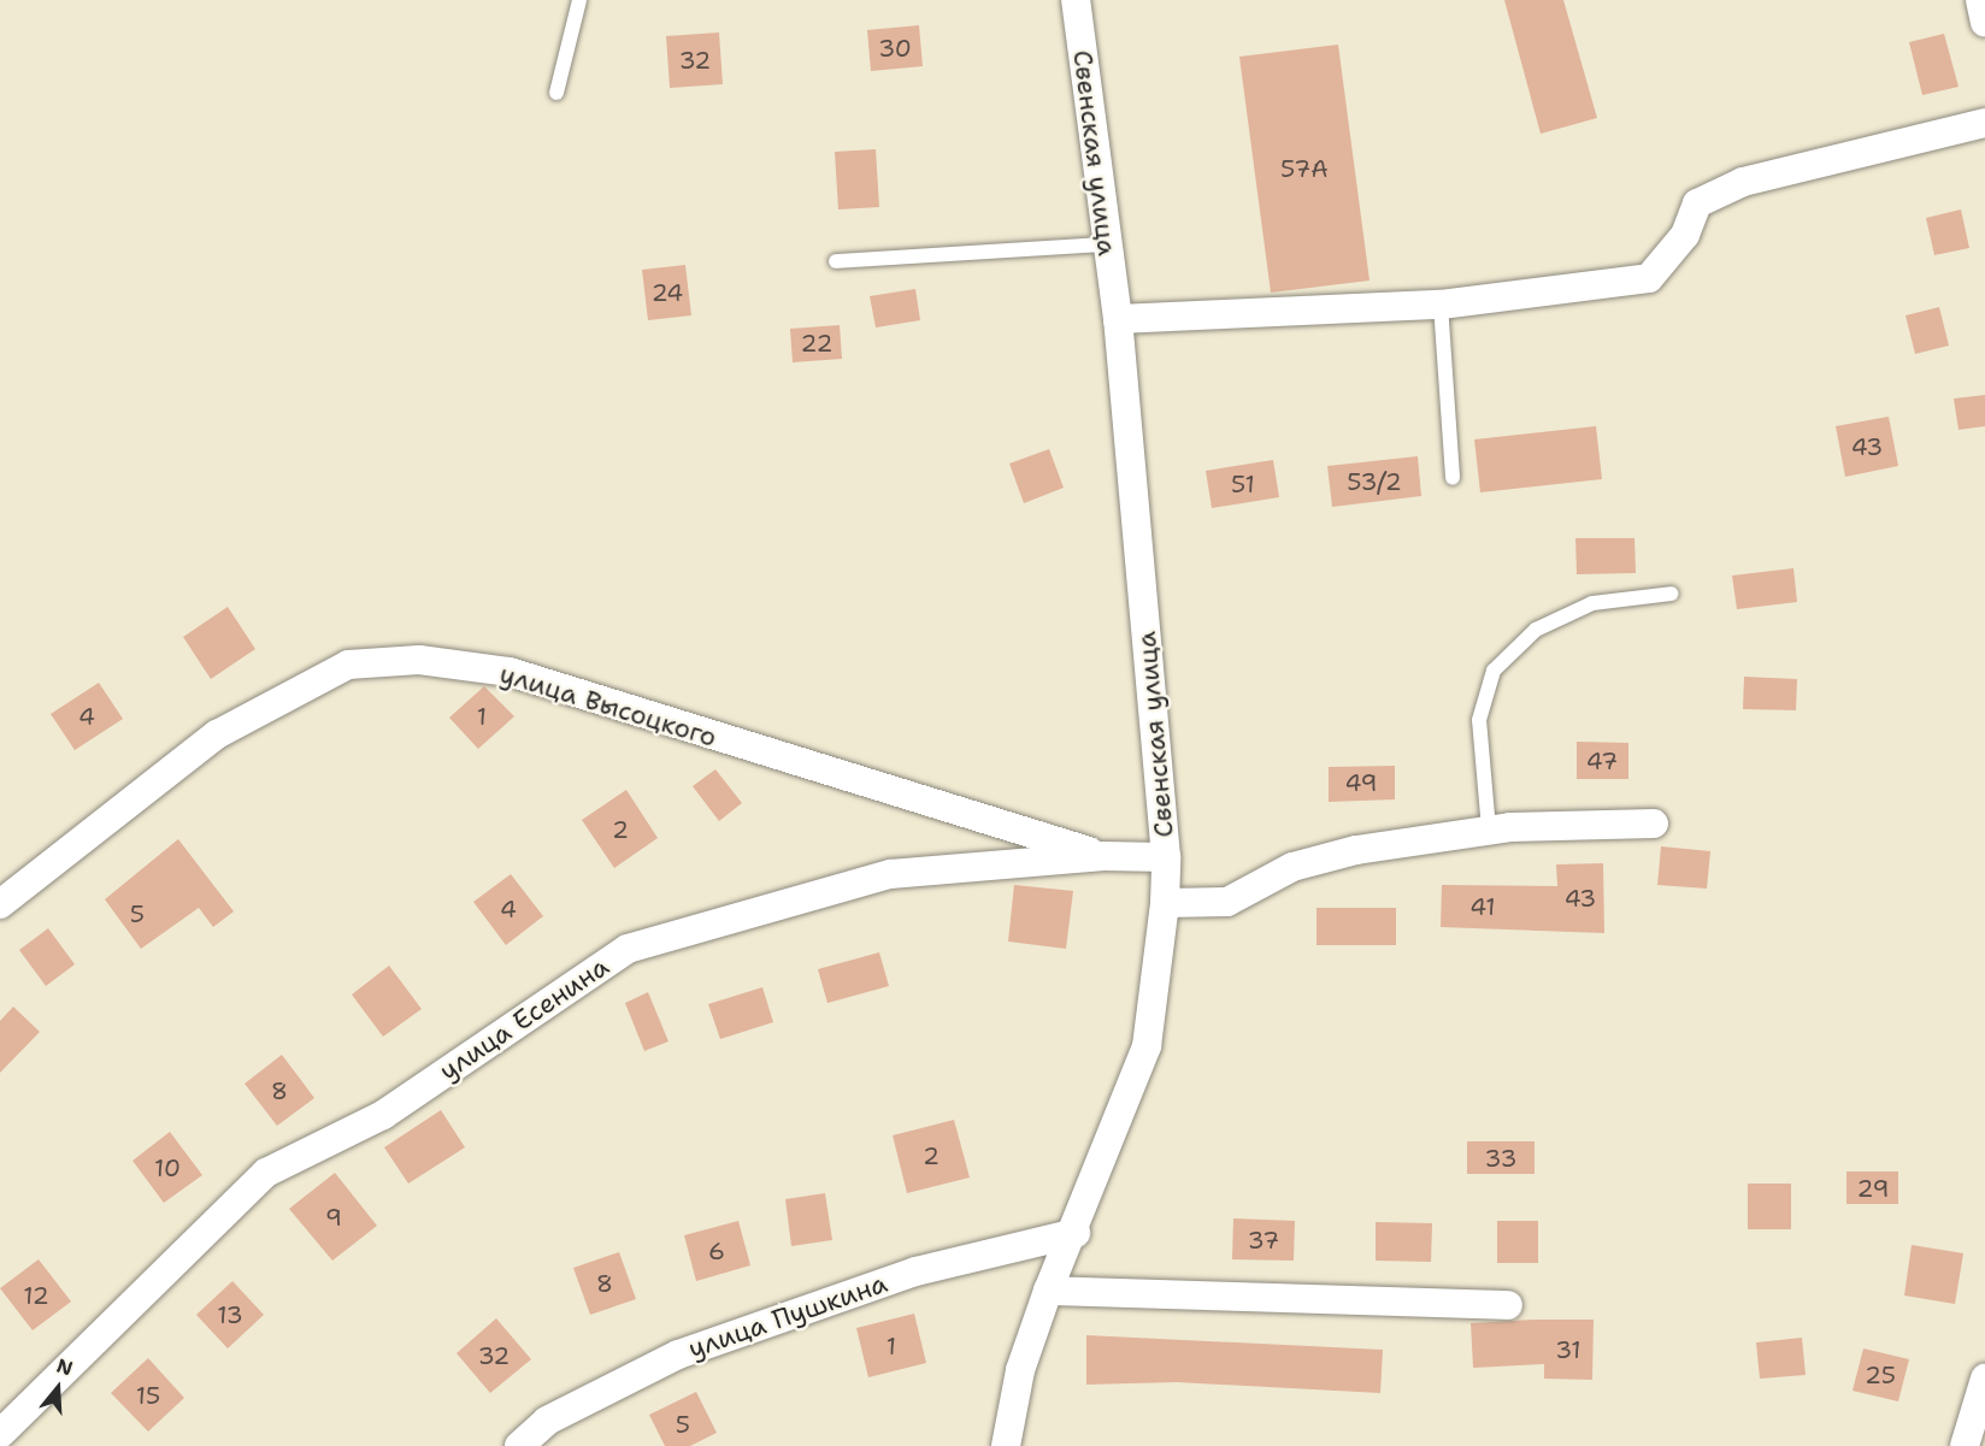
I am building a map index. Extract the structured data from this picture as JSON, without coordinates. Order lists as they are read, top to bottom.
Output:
{
  "streets": {
    "street": [
      "Свенская улица",
      "улица Высоцкого",
      "улица Есенина",
      "улица Пушкина"
    ]
  },
  "crossings": [
    ["Свенская улица", "улица Есенина"],
    ["Свенская улица", "улица Пушкина"],
    ["улица Высоцкого", "улица Есенина"]
  ],
  "house_numbers": [
    "30",
    "32",
    "57А",
    "24",
    "22",
    "43",
    "53/2",
    "51",
    "4",
    "1",
    "47",
    "49",
    "2",
    "43",
    "41",
    "4",
    "5",
    "8",
    "2",
    "33",
    "10",
    "29",
    "9",
    "37",
    "6",
    "8",
    "12",
    "13",
    "1",
    "31",
    "32",
    "25",
    "15",
    "5"
  ],
  "north": "top"
}
